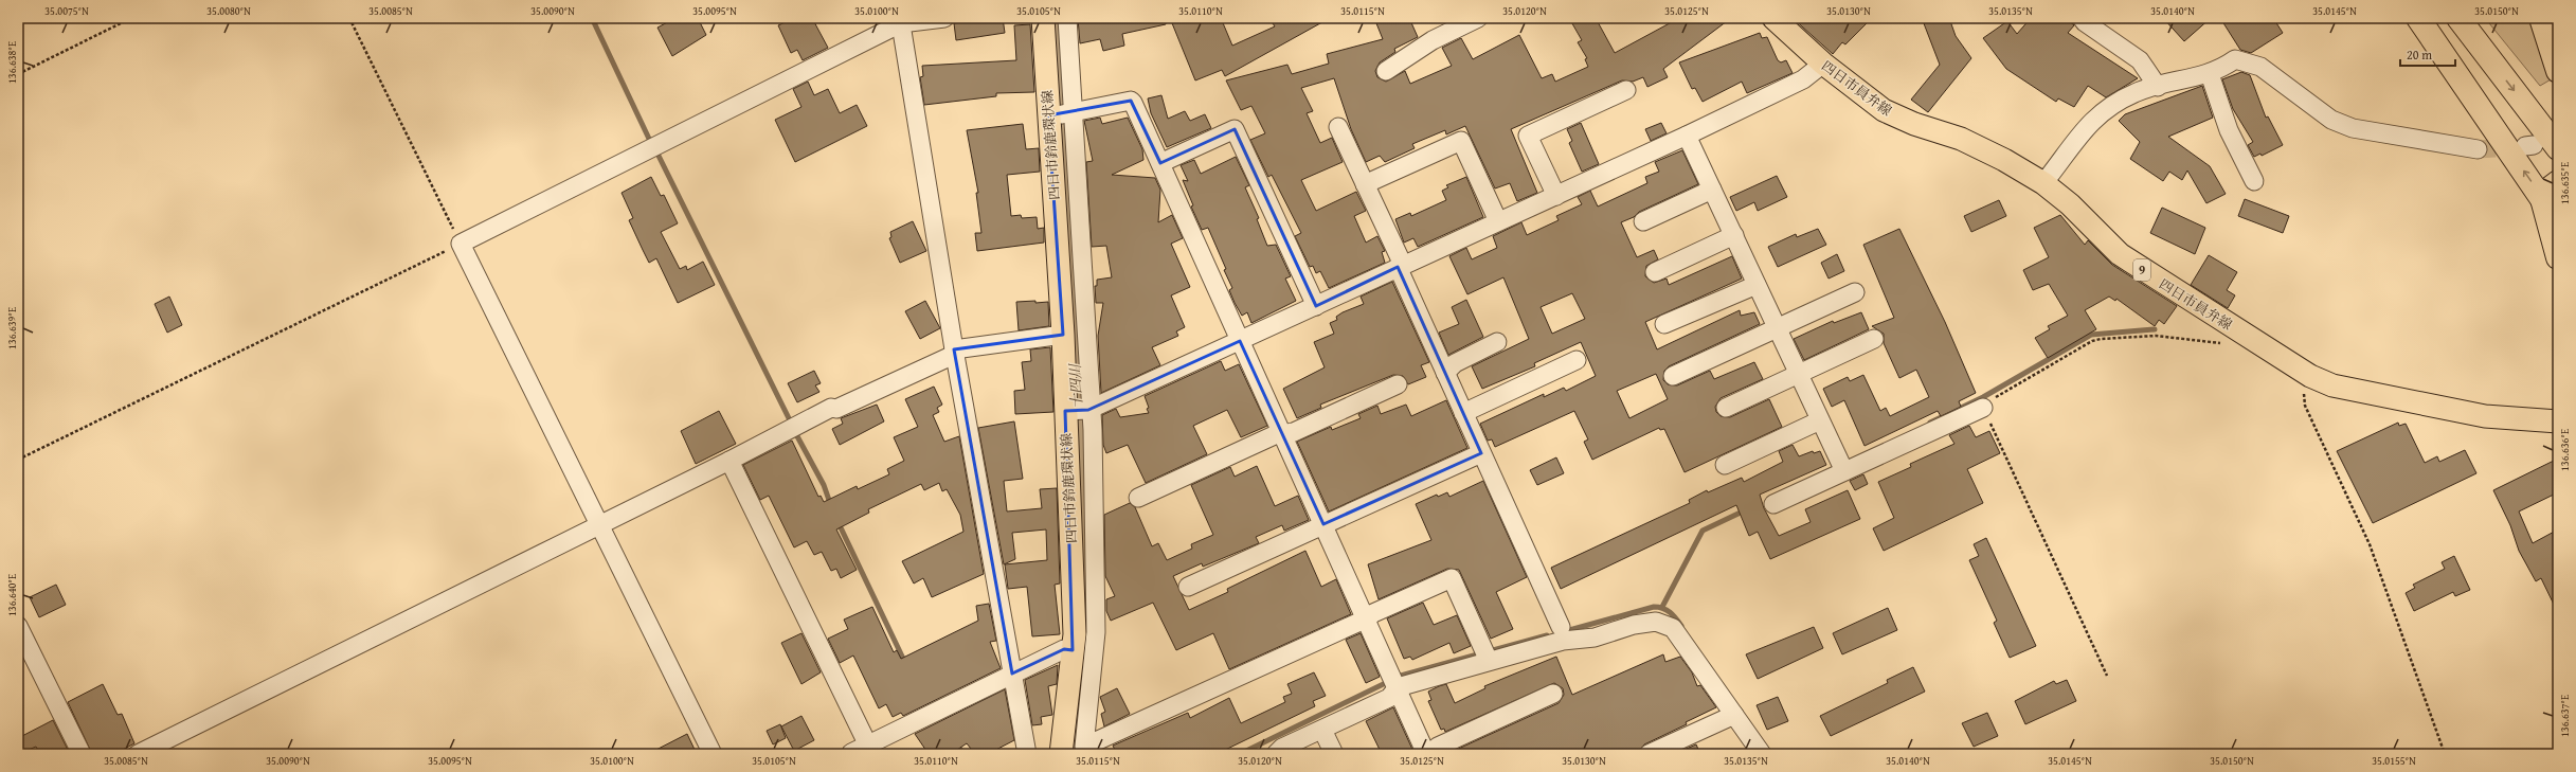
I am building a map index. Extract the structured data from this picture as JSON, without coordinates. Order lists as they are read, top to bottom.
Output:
{
  "streets": {
    "main road": ["四日市員弁線", "四日市鈴鹿環状線", "9"]
  },
  "water": ["十四川"],
  "scale_bar": "20 m",
  "coordinates": [
    "35.0075°N",
    "35.0080°N",
    "35.0085°N",
    "35.0090°N",
    "35.0095°N",
    "35.0100°N",
    "35.0105°N",
    "35.0110°N",
    "35.0115°N",
    "35.0120°N",
    "35.0125°N",
    "35.0130°N",
    "35.0135°N",
    "35.0140°N",
    "35.0145°N",
    "35.0150°N",
    "136.638°E",
    "136.635°E",
    "136.639°E",
    "136.636°E",
    "136.640°E",
    "136.637°E",
    "35.0155°N"
  ]
}
